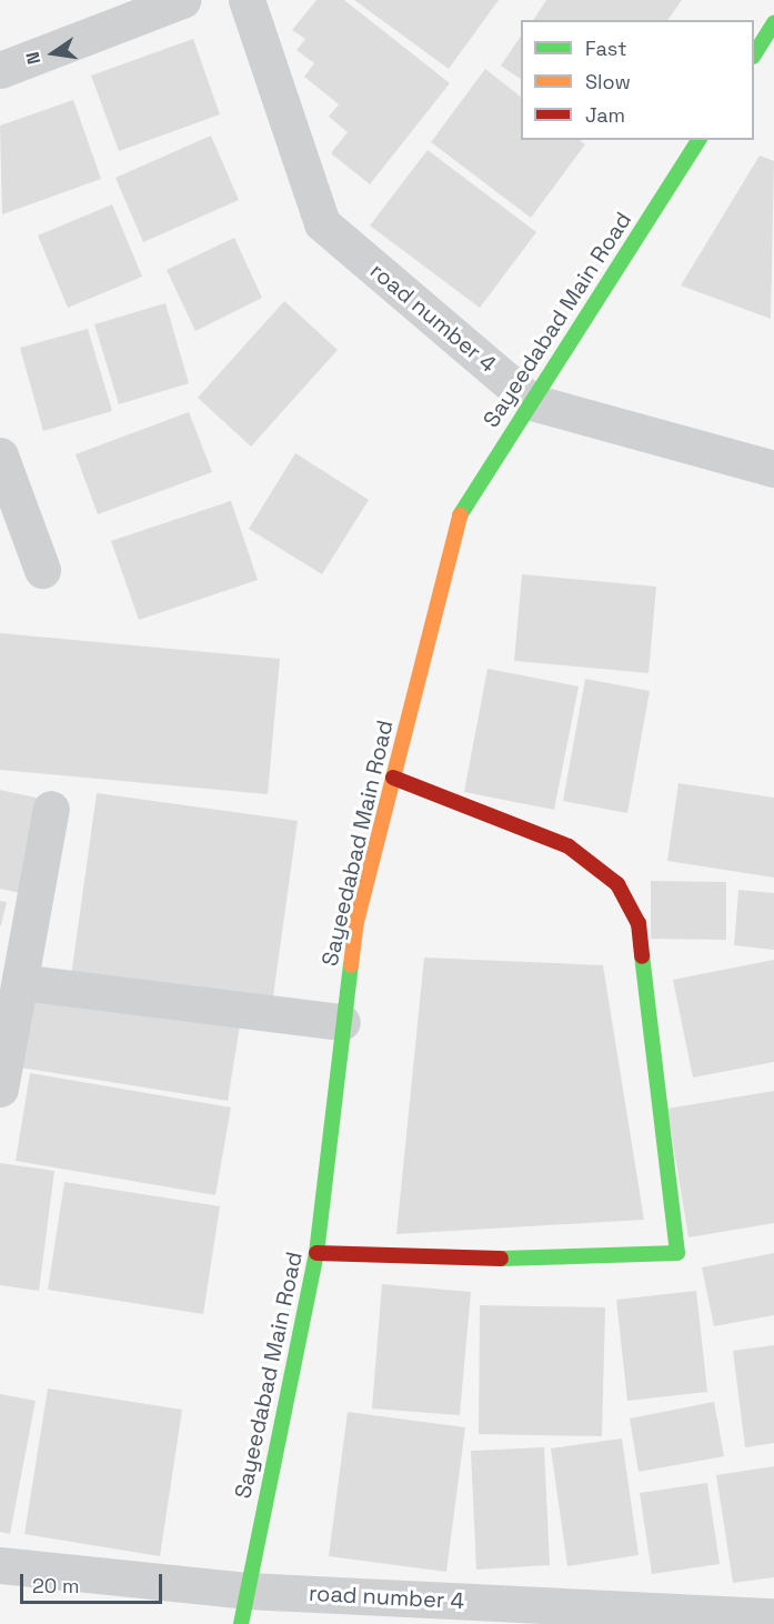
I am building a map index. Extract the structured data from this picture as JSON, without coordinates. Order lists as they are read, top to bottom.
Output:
{
  "streets": {
    "main road": ["Sayeedabad Main Road"],
    "street": ["road number 4"]
  },
  "crossings": [
    ["road number 4", "Sayeedabad Main Road"]
  ],
  "legend": ["Fast", "Slow", "Jam"],
  "scale_bar": "20 m",
  "north": "left"
}
